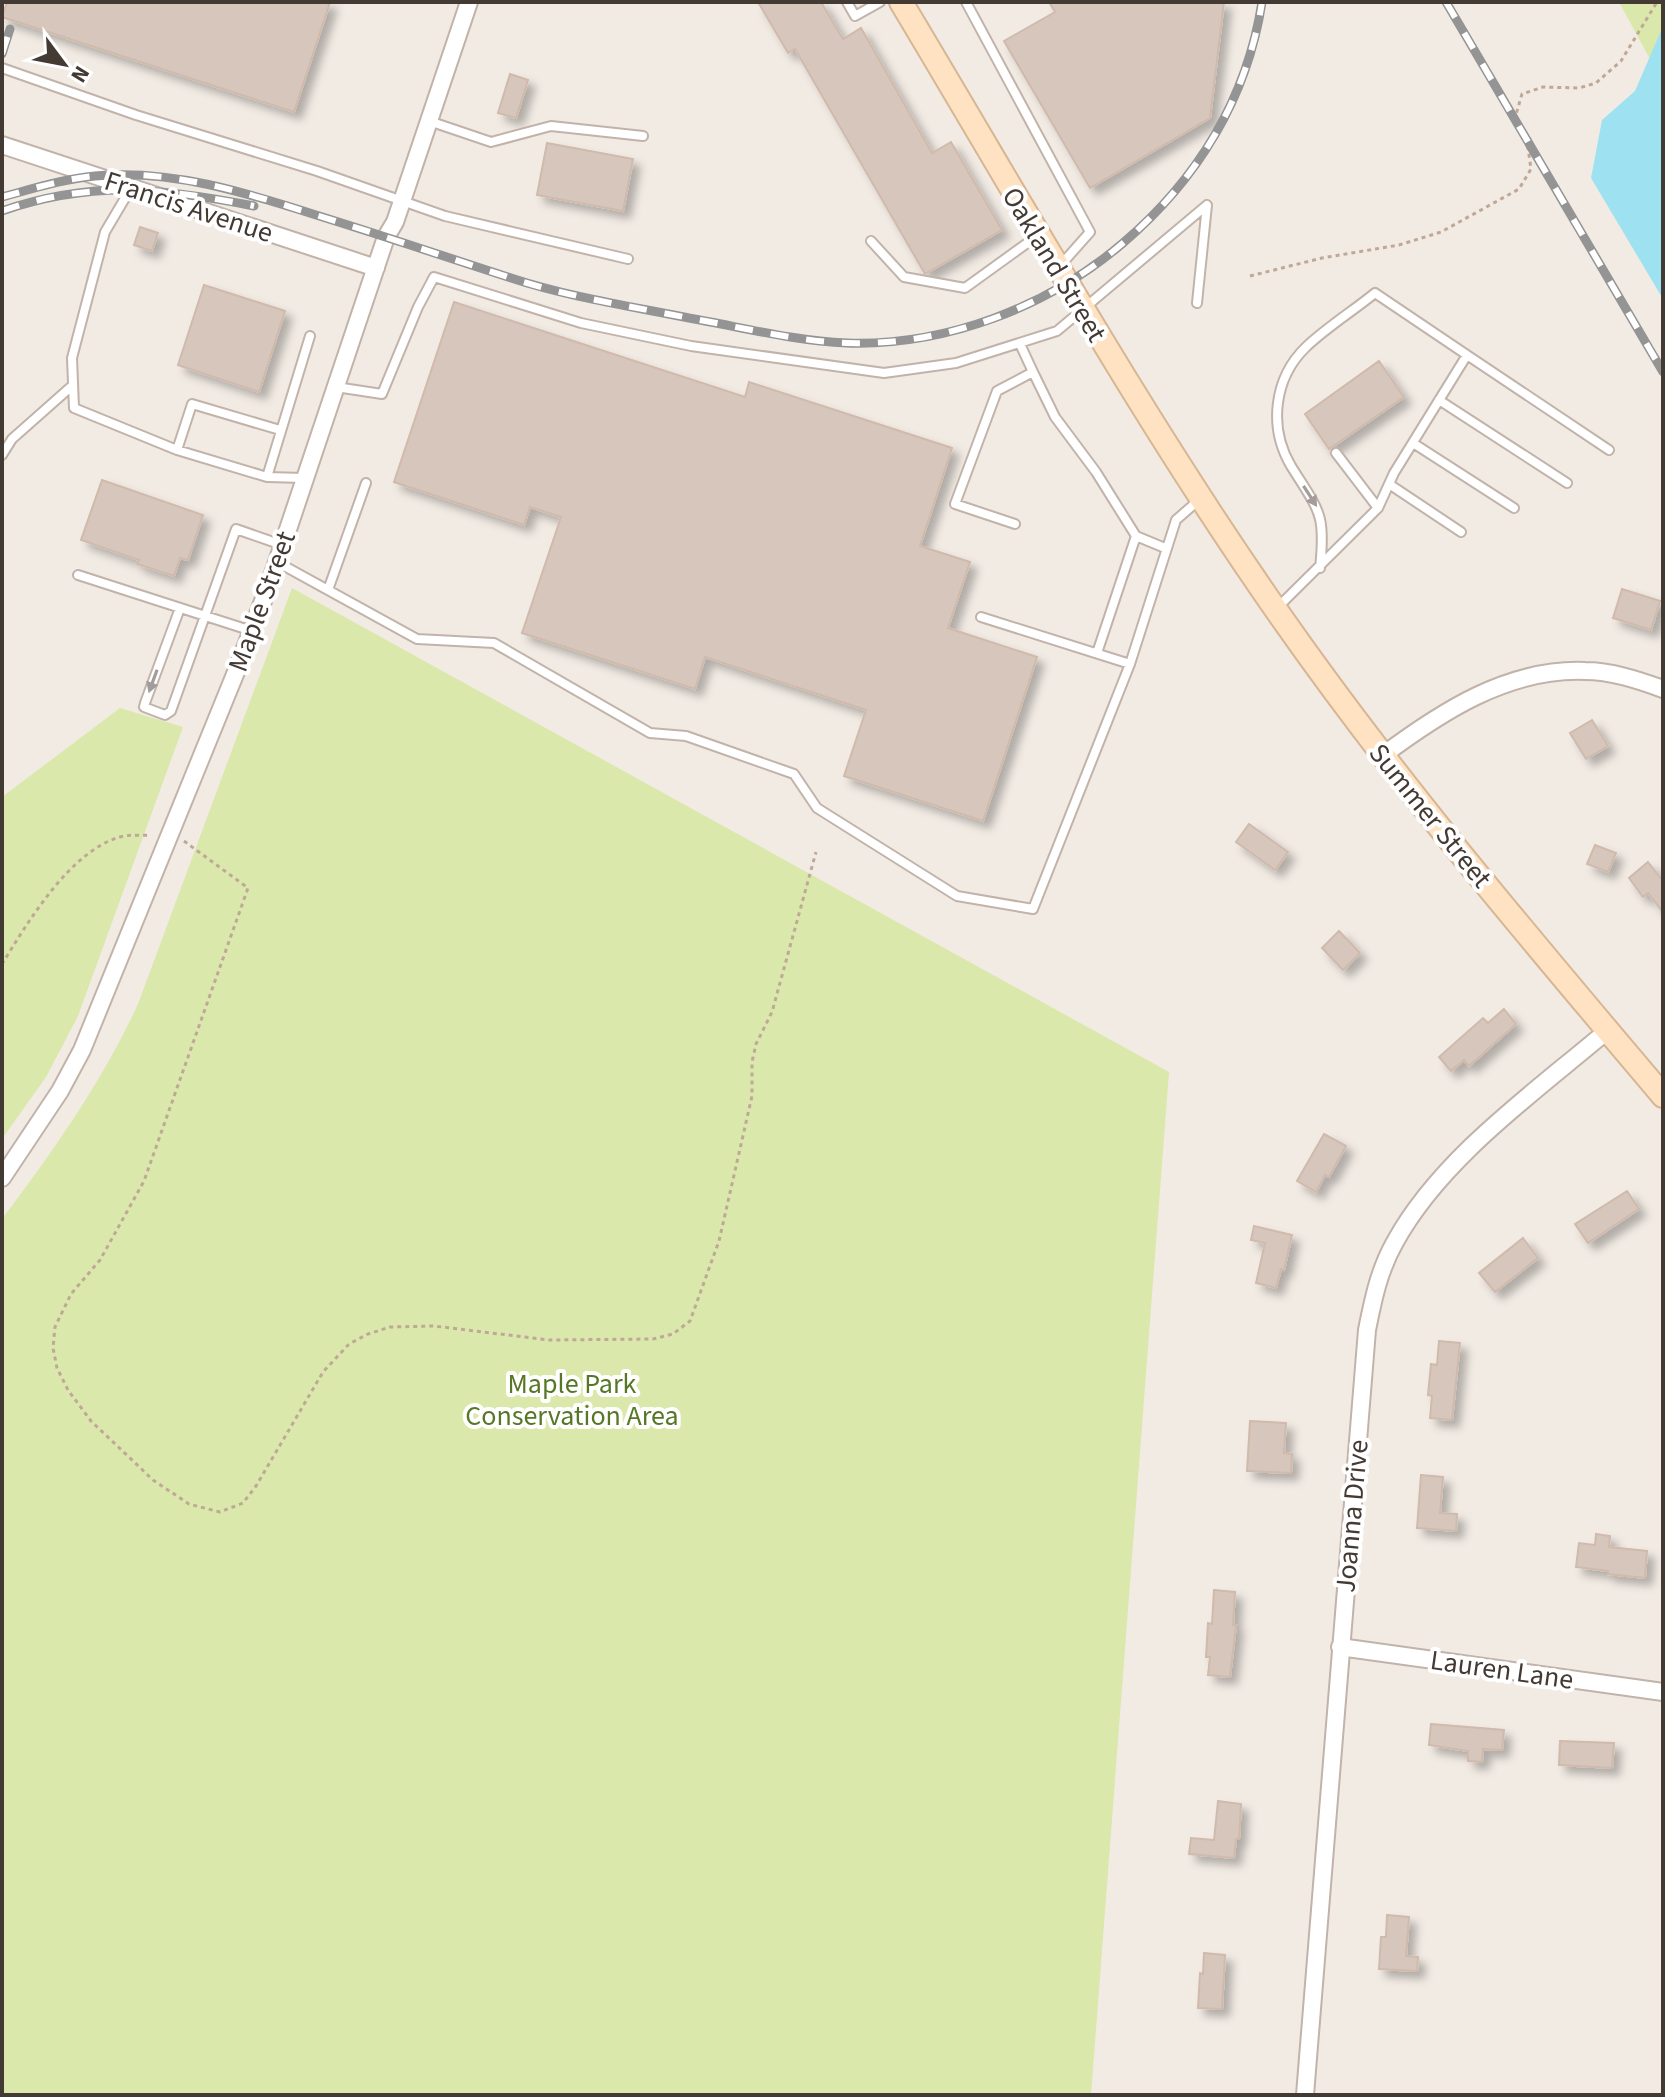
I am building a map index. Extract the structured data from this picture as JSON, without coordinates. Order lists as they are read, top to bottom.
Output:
{
  "streets": {
    "main road": ["Oakland Street", "Summer Street"],
    "street": [
      "Francis Avenue",
      "Maple Street",
      "Joanna Drive",
      "Lauren Lane"
    ]
  },
  "crossings": [
    ["Francis Avenue", "Maple Street"],
    ["Oakland Street", "Summer Street"],
    ["Summer Street", "Joanna Drive"],
    ["Joanna Drive", "Lauren Lane"]
  ],
  "parks": ["Maple Park Conservation Area"],
  "north": "bottom right"
}
